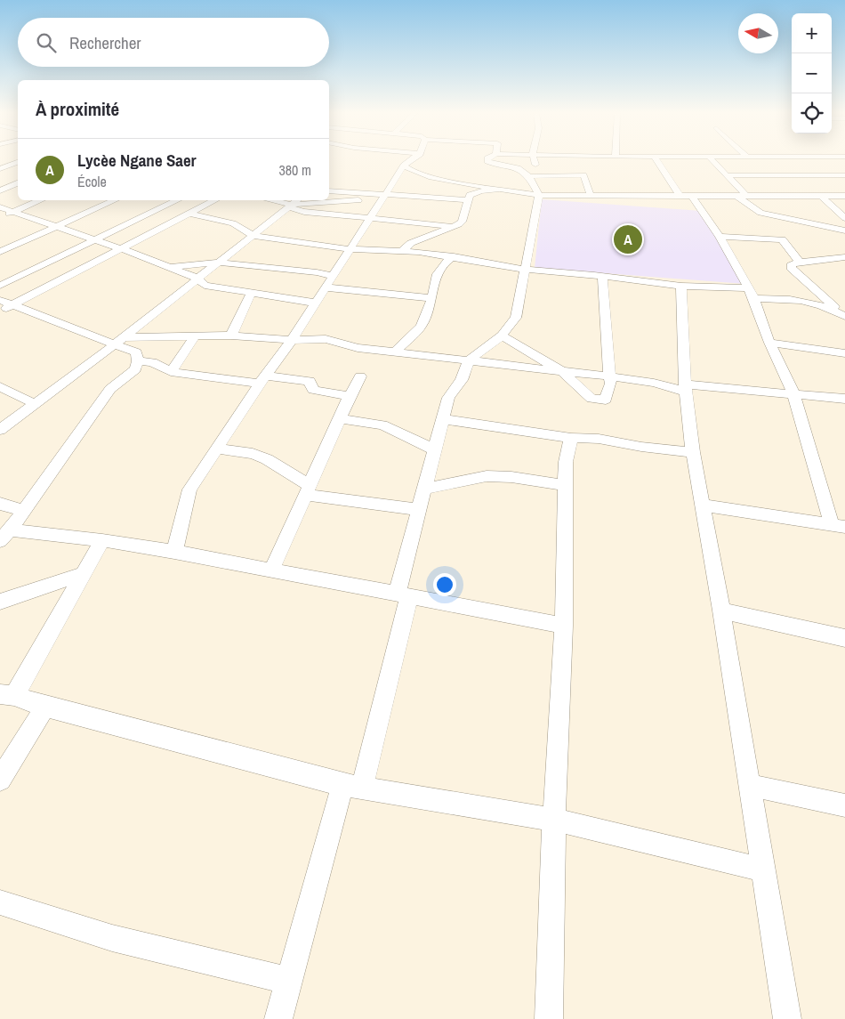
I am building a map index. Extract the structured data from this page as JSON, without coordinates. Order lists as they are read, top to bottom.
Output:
{
  "north": "left",
  "page": {
    "map_buttons": ["+", "−"],
    "search": "Rechercher",
    "heading": "À proximité",
    "list": [
      {
        "mark": "A",
        "name": "Lycèe Ngane Saer",
        "note": "École",
        "value": "380 m"
      }
    ],
    "pins": "A"
  }
}
